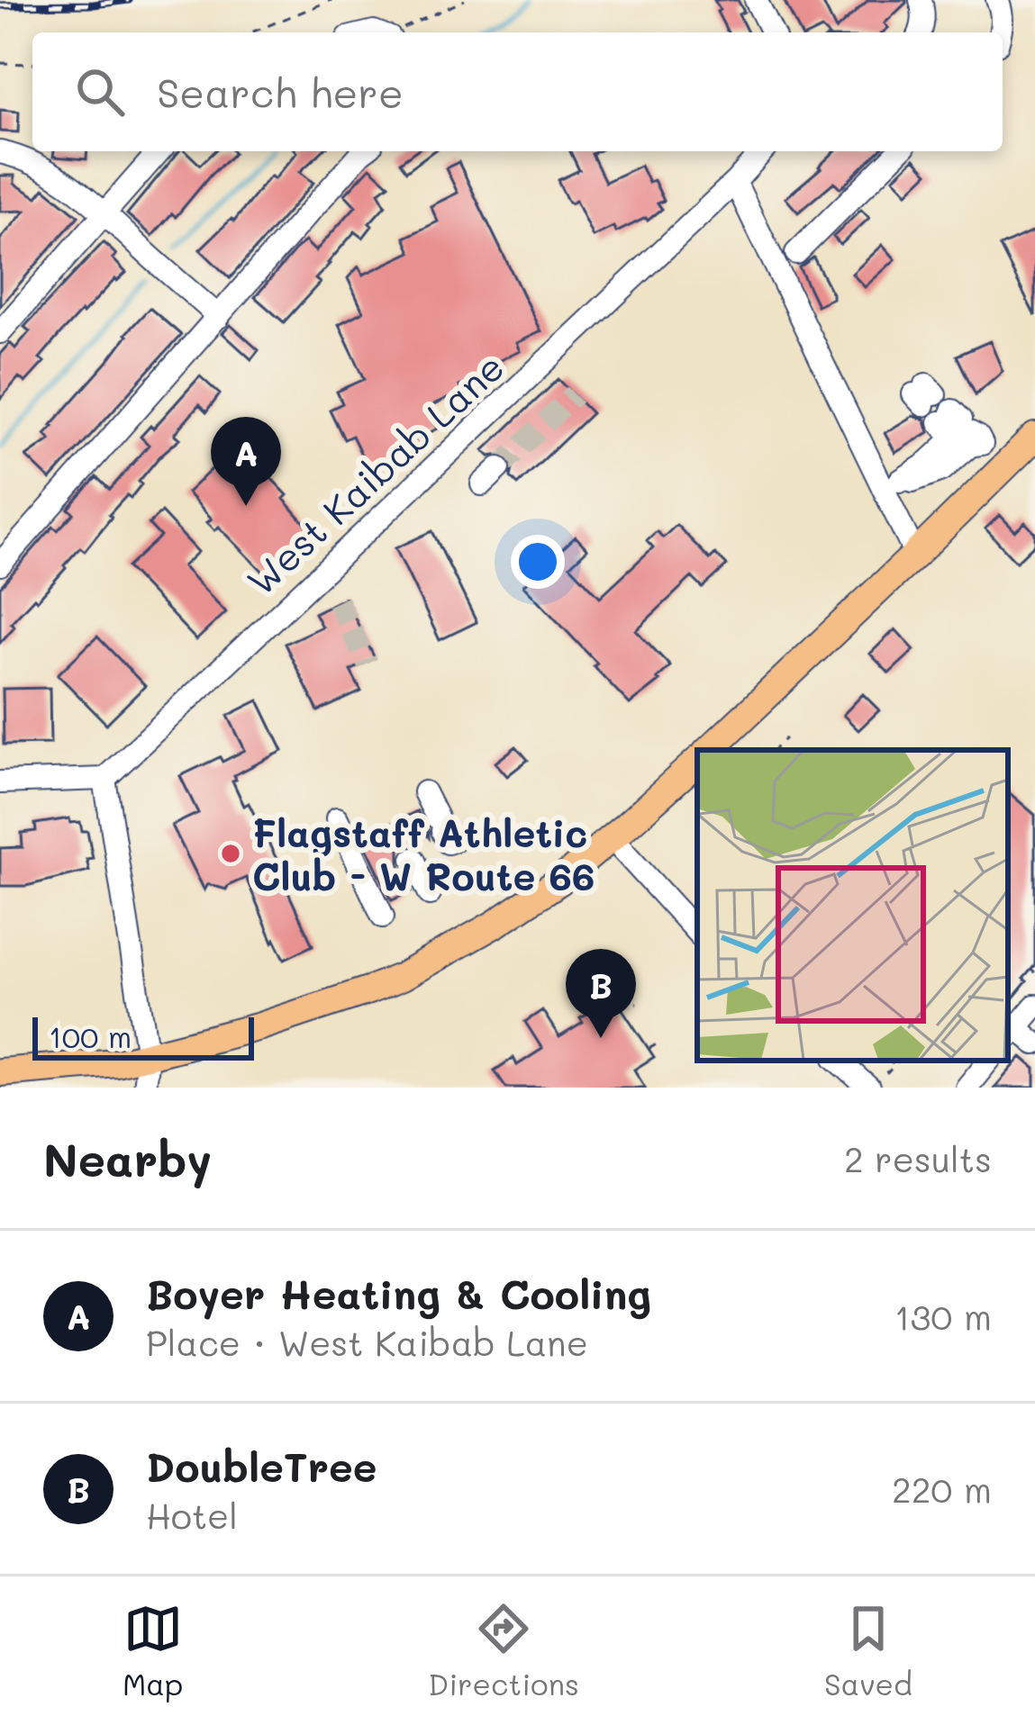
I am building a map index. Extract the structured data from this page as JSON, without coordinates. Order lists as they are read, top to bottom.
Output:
{
  "streets": {
    "street": ["West Kaibab Lane"]
  },
  "places": ["Flagstaff Athletic Club - W Route 66"],
  "scale_bar": "100 m",
  "page": {
    "search": "Search here",
    "pins": ["A", "B"],
    "scale": "100 m",
    "heading": ["Nearby", "2 results"],
    "list": [
      {
        "mark": "A",
        "name": "Boyer Heating & Cooling",
        "note": "Place · West Kaibab Lane",
        "value": "130 m"
      },
      {
        "mark": "B",
        "name": "DoubleTree",
        "note": "Hotel",
        "value": "220 m"
      }
    ],
    "nav": ["Map", "Directions", "Saved"]
  }
}
